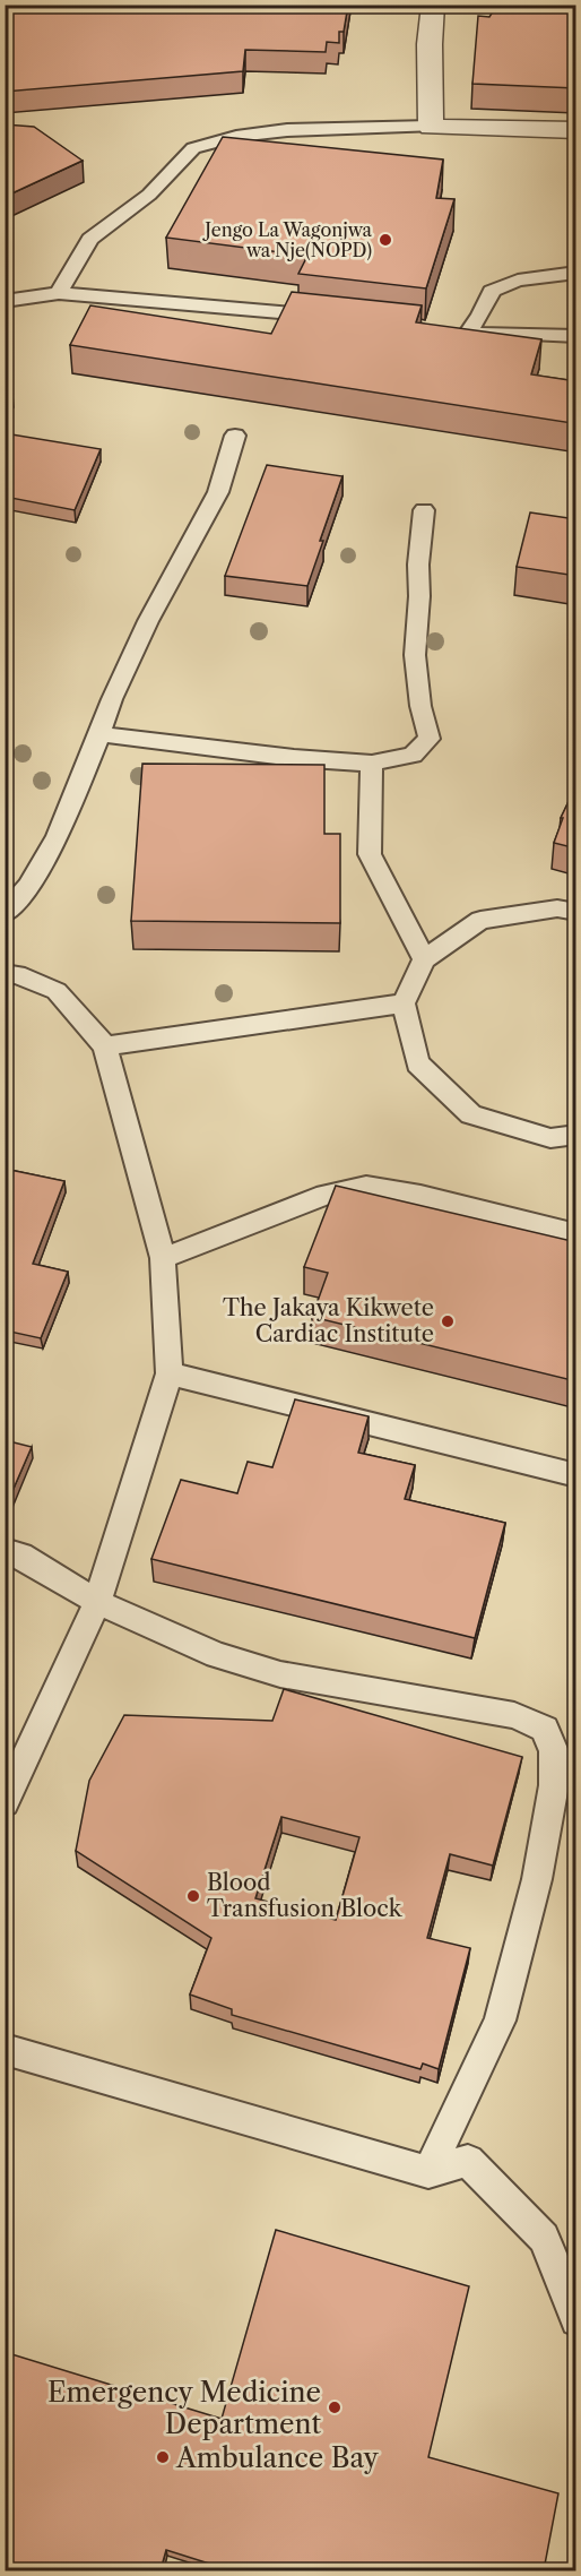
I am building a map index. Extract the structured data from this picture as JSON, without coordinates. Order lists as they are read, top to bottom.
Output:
{
  "places": [
    "Jengo La Wagonjwa wa Nje(NOPD)",
    "The Jakaya Kikwete Cardiac Institute",
    "Blood Transfusion Block",
    "Emergency Medicine Department",
    "Ambulance Bay"
  ]
}
